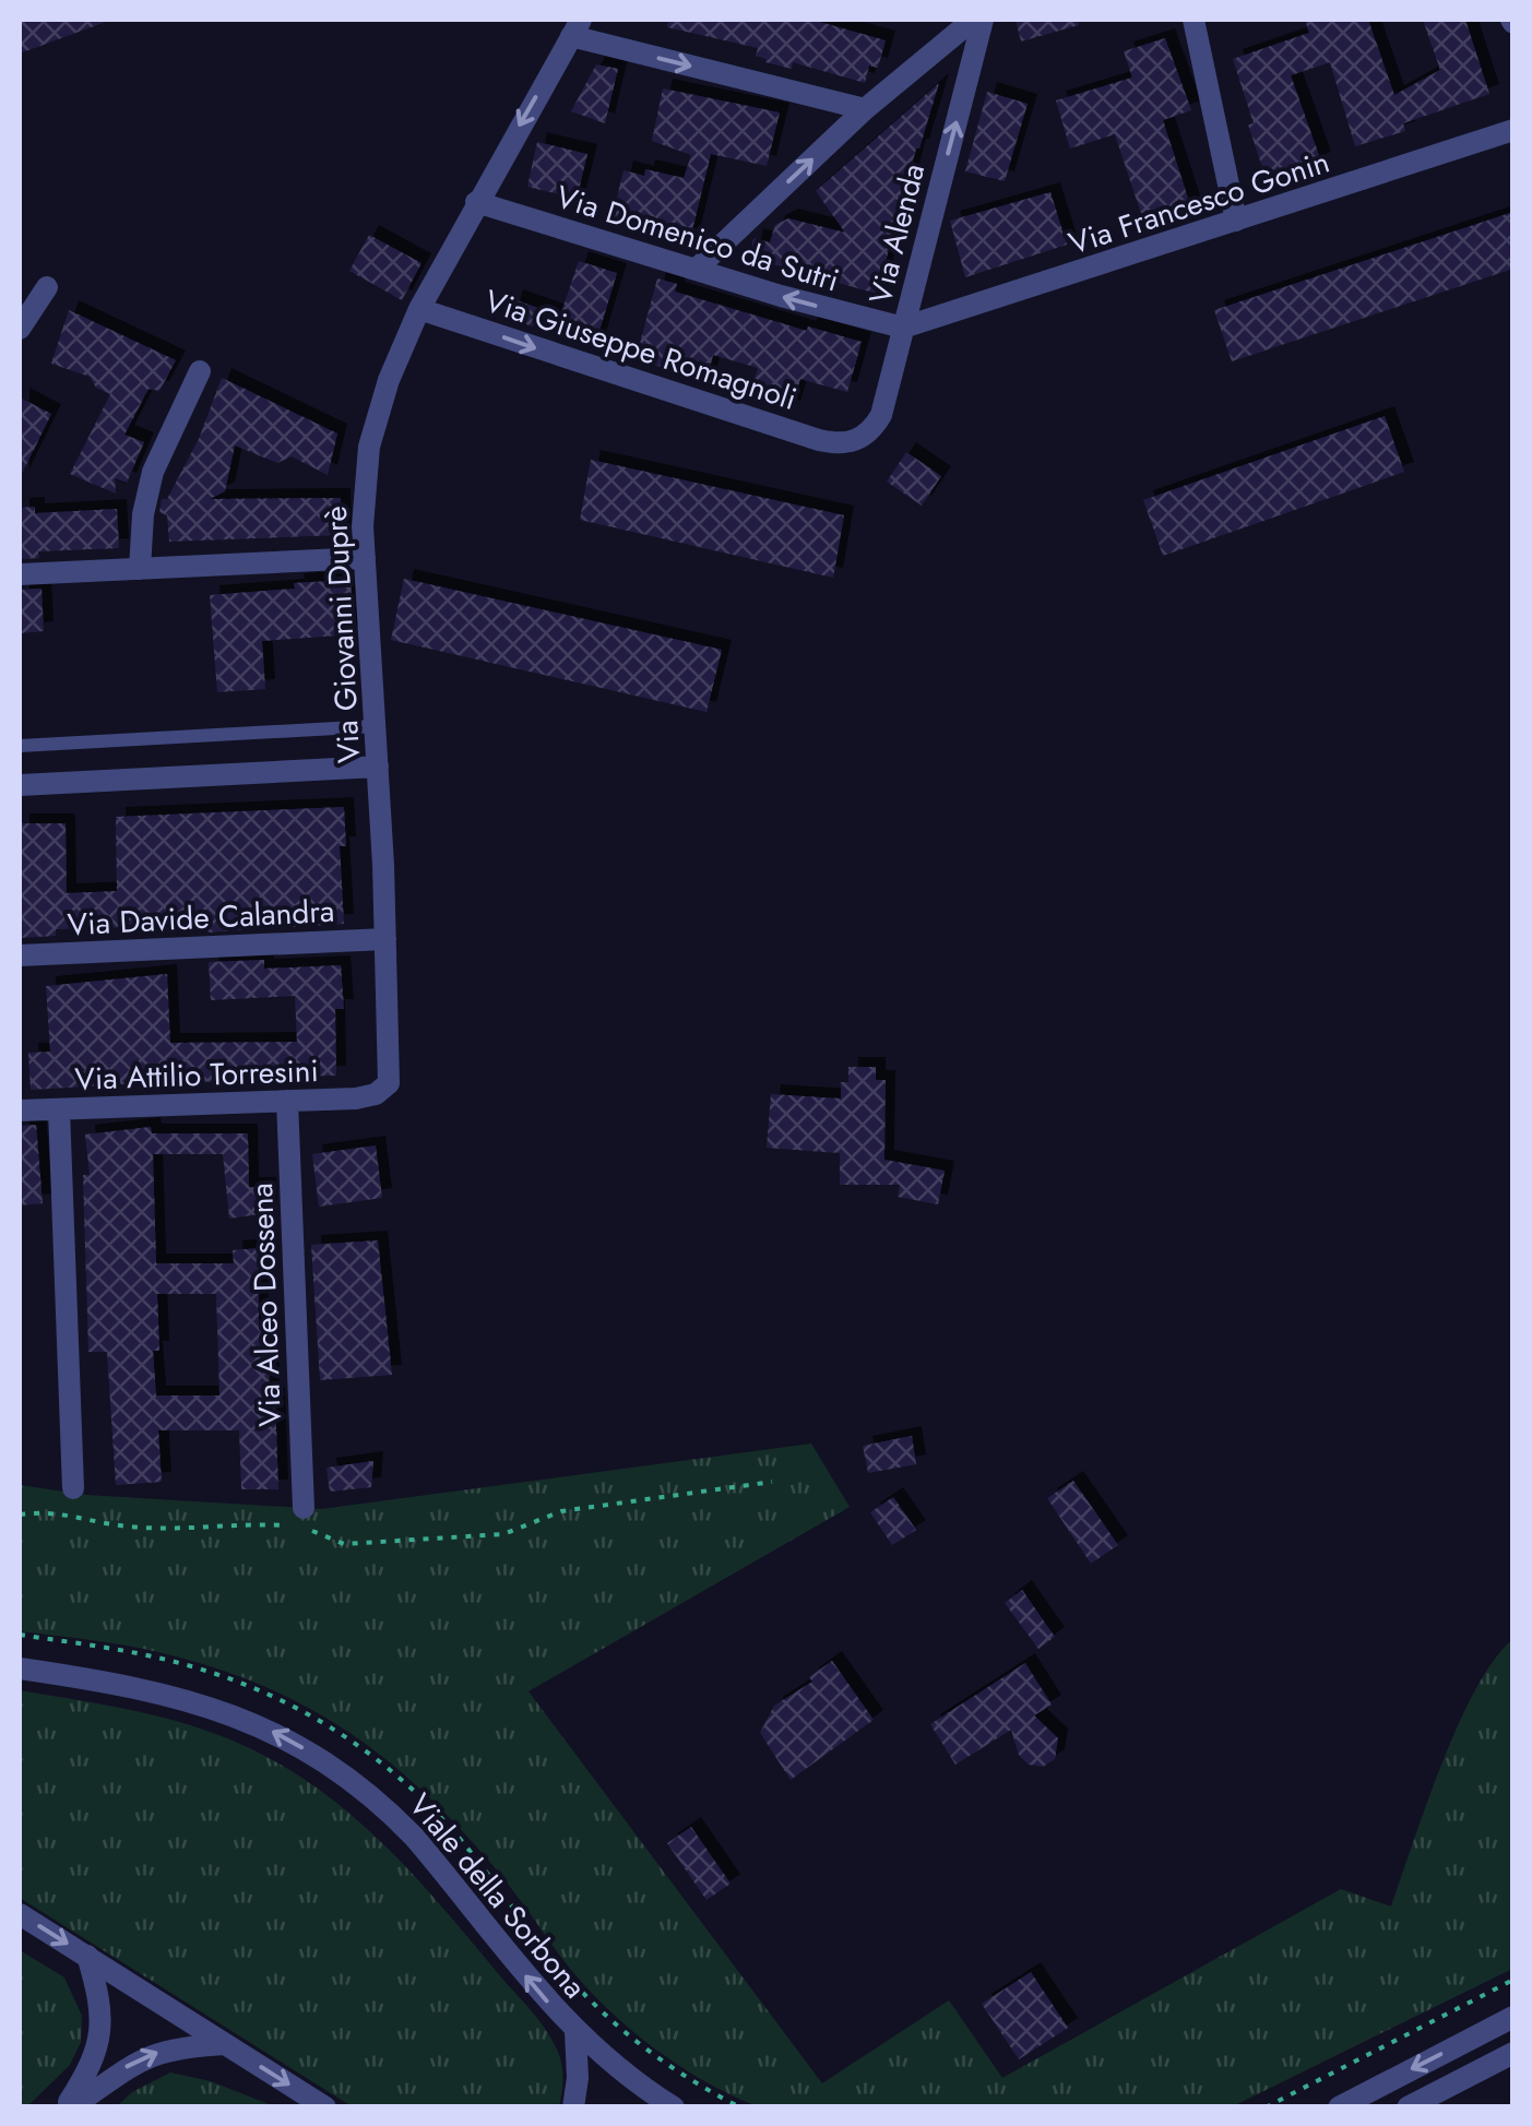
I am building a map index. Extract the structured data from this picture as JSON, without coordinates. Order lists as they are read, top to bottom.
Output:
{
  "streets": {
    "street": [
      "Via Francesco Gonin",
      "Via Alenda",
      "Via Domenico da Sutri",
      "Via Giuseppe Romagnoli",
      "Via Giovanni Duprè",
      "Via Davide Calandra",
      "Via Attilio Torresini",
      "Via Alceo Dossena",
      "Viale della Sorbona"
    ]
  },
  "crossings": [
    ["Via Francesco Gonin", "Via Alenda"],
    ["Via Francesco Gonin", "Via Domenico da Sutri"],
    ["Via Alenda", "Via Domenico da Sutri"],
    ["Via Alenda", "Via Giuseppe Romagnoli"],
    ["Via Domenico da Sutri", "Via Giovanni Duprè"],
    ["Via Giuseppe Romagnoli", "Via Giovanni Duprè"],
    ["Via Giovanni Duprè", "Via Davide Calandra"],
    ["Via Giovanni Duprè", "Via Attilio Torresini"],
    ["Via Attilio Torresini", "Via Alceo Dossena"]
  ],
  "one_way": [
    "Via Alenda",
    "Via Domenico da Sutri",
    "Via Giuseppe Romagnoli",
    "Viale della Sorbona"
  ]
}
